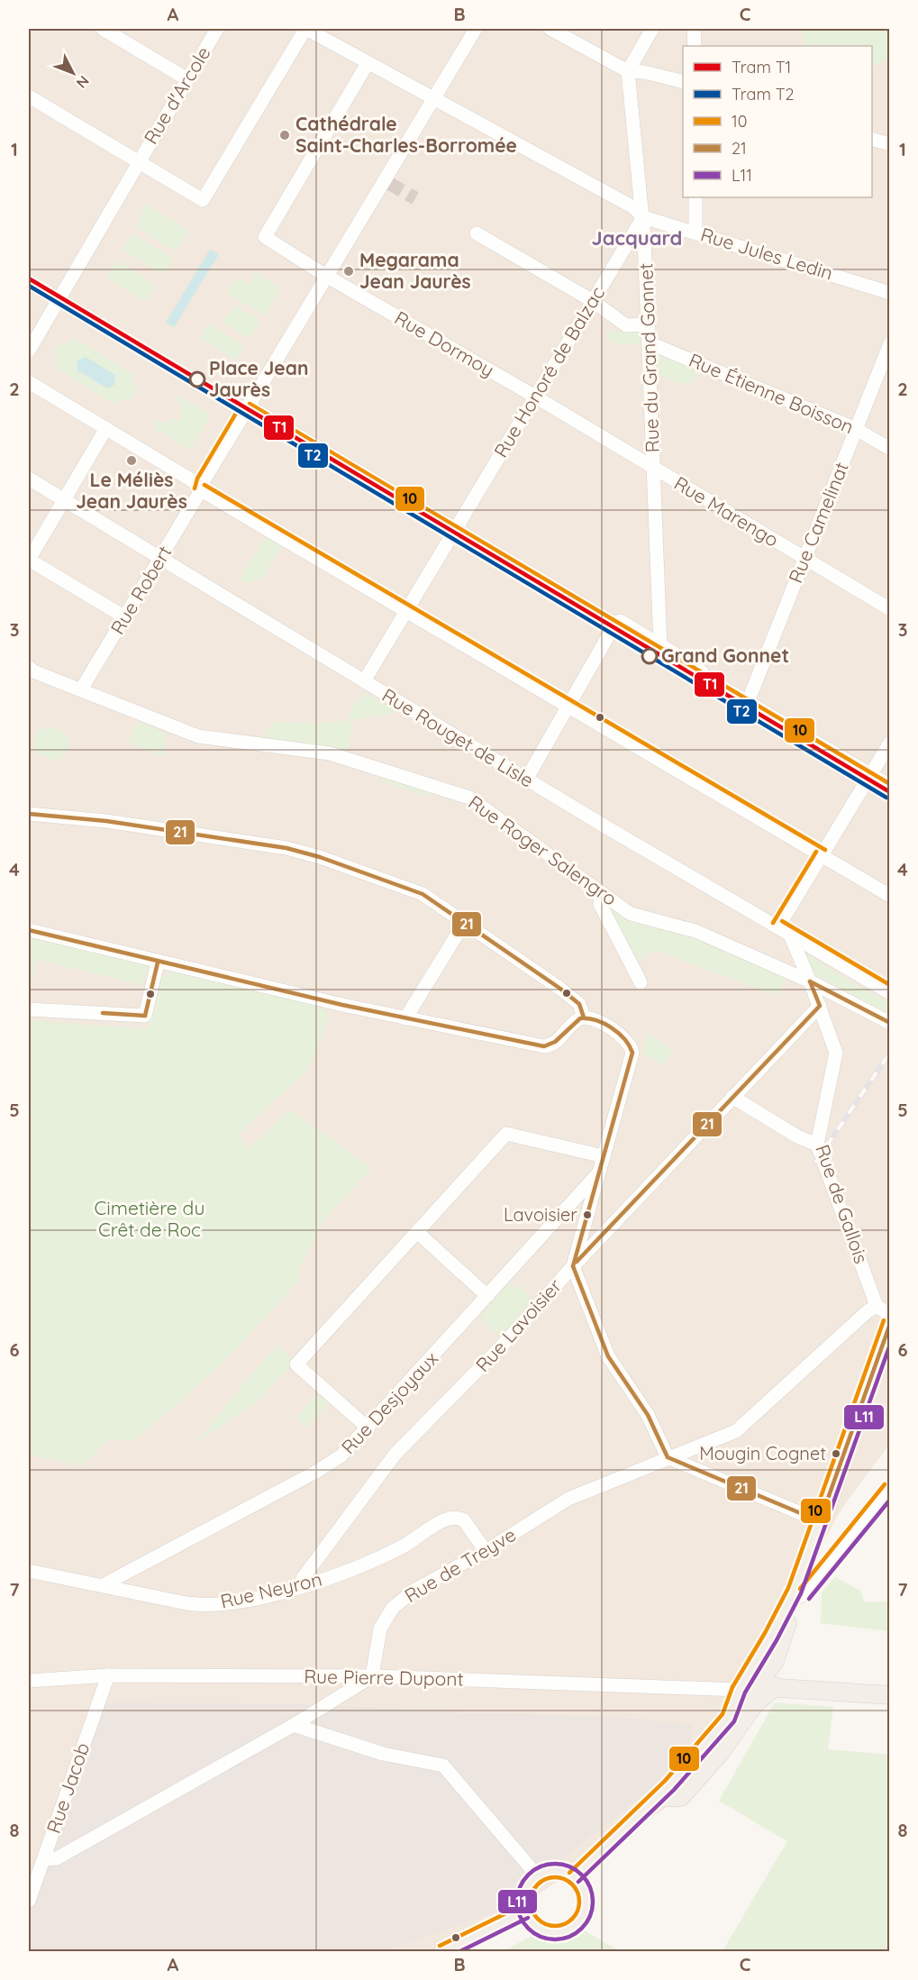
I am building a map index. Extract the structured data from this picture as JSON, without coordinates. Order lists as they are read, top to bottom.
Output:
{
  "streets": {
    "street": [
      "Rue d'Arcole",
      "Rue Jules Ledin",
      "Rue Dormoy",
      "Rue du Grand Gonnet",
      "Rue Honoré de Balzac",
      "Rue Étienne Boisson",
      "Rue Marengo",
      "Rue Camelinat",
      "Rue Robert",
      "Rue Rouget de Lisle",
      "Rue Roger Salengro",
      "Rue de Gallois",
      "Rue Lavoisier",
      "Rue Desjoyaux",
      "Rue de Treyve",
      "Rue Neyron",
      "Rue Pierre Dupont",
      "Rue Jacob"
    ]
  },
  "crossings": [
    ["Rue Jules Ledin", "Rue du Grand Gonnet"],
    ["Rue Jules Ledin", "Rue Honoré de Balzac"],
    ["Rue Dormoy", "Rue Honoré de Balzac"],
    ["Rue Dormoy", "Rue Marengo"],
    ["Rue du Grand Gonnet", "Rue Honoré de Balzac"],
    ["Rue du Grand Gonnet", "Rue Étienne Boisson"],
    ["Rue du Grand Gonnet", "Rue Marengo"],
    ["Rue Honoré de Balzac", "Rue Marengo"],
    ["Rue Honoré de Balzac", "Rue Rouget de Lisle"],
    ["Rue Étienne Boisson", "Rue Camelinat"],
    ["Rue Marengo", "Rue Camelinat"],
    ["Rue Robert", "Rue Rouget de Lisle"],
    ["Rue Robert", "Rue Roger Salengro"],
    ["Rue Rouget de Lisle", "Rue de Gallois"],
    ["Rue Roger Salengro", "Rue de Gallois"],
    ["Rue de Gallois", "Rue Lavoisier"],
    ["Rue de Gallois", "Rue de Treyve"],
    ["Rue Lavoisier", "Rue Neyron"],
    ["Rue Desjoyaux", "Rue Neyron"],
    ["Rue de Treyve", "Rue Neyron"],
    ["Rue de Treyve", "Rue Pierre Dupont"],
    ["Rue Pierre Dupont", "Rue Jacob"]
  ],
  "districts": ["Jacquard"],
  "parks": ["Cimetière du Crêt de Roc"],
  "places": [
    "Cathédrale Saint-Charles-Borromée",
    "Megarama Jean Jaurès",
    "Place Jean Jaurès",
    "Le Méliès Jean Jaurès",
    "Grand Gonnet",
    "Lavoisier",
    "Mougin Cognet"
  ],
  "lines": [
    "tram line T1",
    "tram line T2",
    "transit line 10",
    "transit line 21",
    "transit line L11"
  ],
  "legend": [
    "Tram T1",
    "Tram T2",
    "10",
    "21",
    "L11"
  ],
  "north": "bottom right",
  "grid": {
    "columns": ["A", "B", "C"],
    "rows": [
      "1",
      "2",
      "3",
      "4",
      "5",
      "6",
      "7",
      "8"
    ]
  }
}
